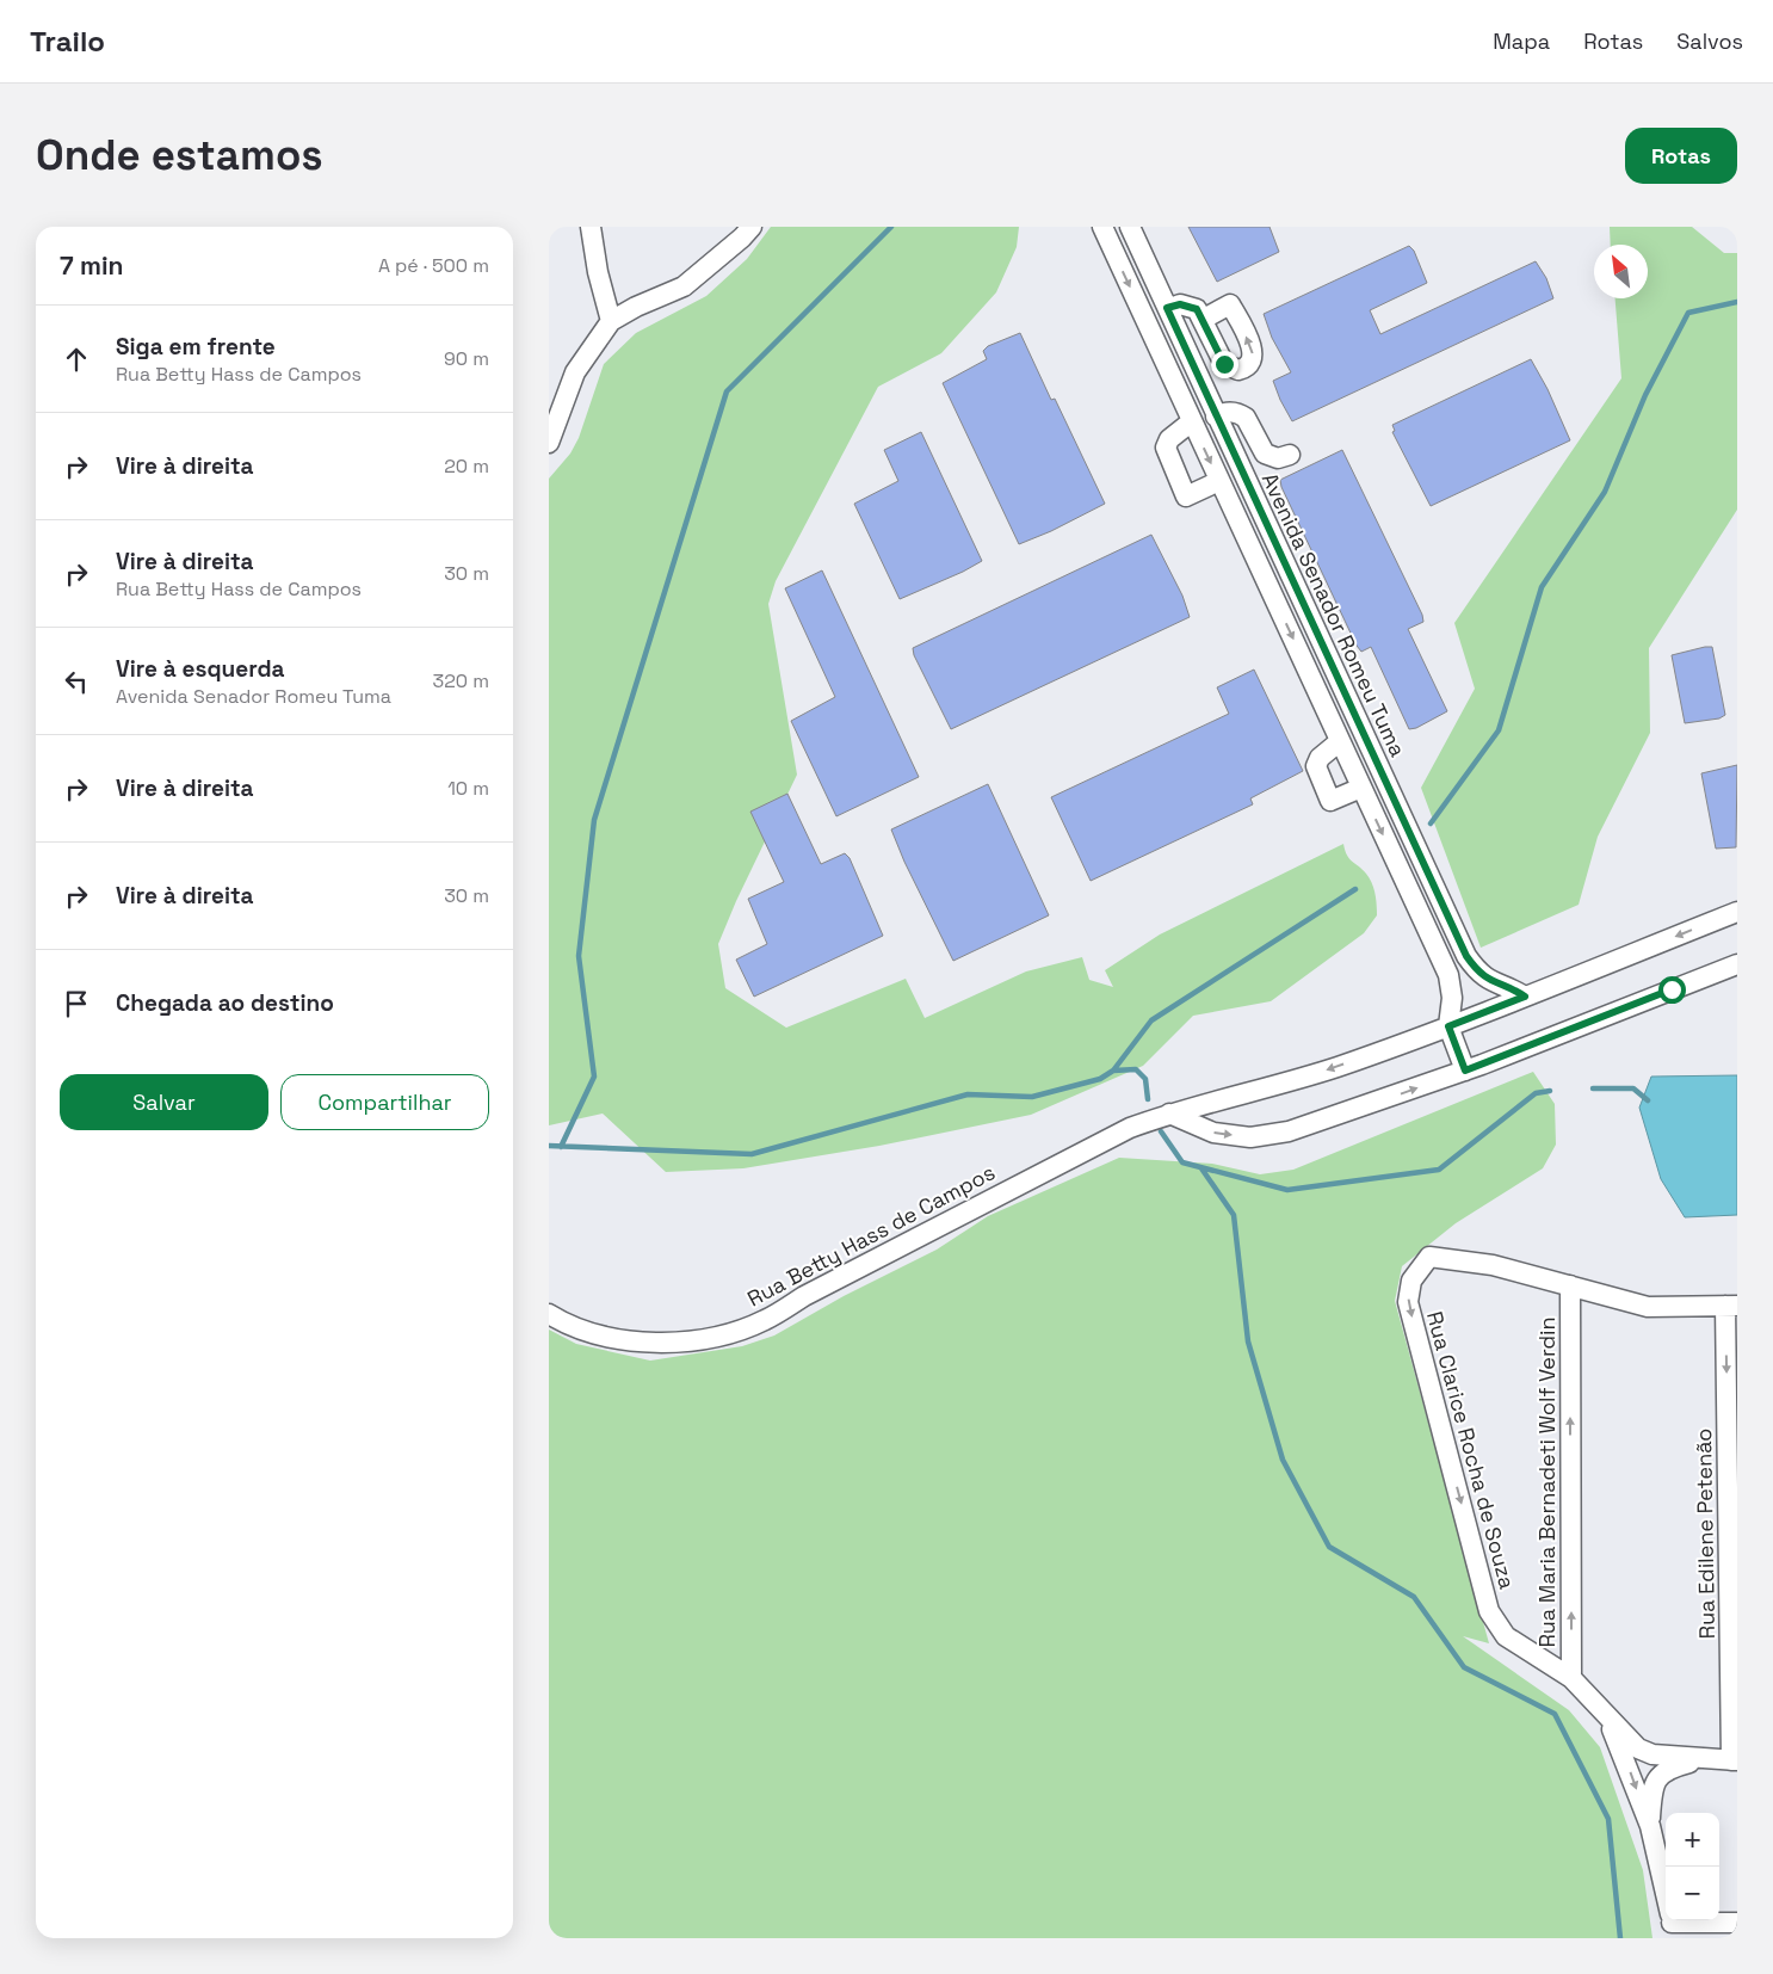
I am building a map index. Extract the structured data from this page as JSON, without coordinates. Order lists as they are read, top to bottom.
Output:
{
  "streets": {
    "street": [
      "Avenida Senador Romeu Tuma",
      "Rua Betty Hass de Campos",
      "Rua Clarice Rocha de Souza",
      "Rua Maria Bernadeti Wolf Verdin",
      "Rua Edilene Petenão"
    ]
  },
  "crossings": [
    ["Avenida Senador Romeu Tuma", "Rua Betty Hass de Campos"],
    ["Rua Clarice Rocha de Souza", "Rua Maria Bernadeti Wolf Verdin"],
    ["Rua Clarice Rocha de Souza", "Rua Edilene Petenão"]
  ],
  "one_way": ["Rua Maria Bernadeti Wolf Verdin", "Rua Edilene Petenão"],
  "north": "top left",
  "page": {
    "header": "Trailo",
    "nav": ["Mapa", "Rotas", "Salvos"],
    "buttons": [
      "Rotas",
      ["Salvar", "Compartilhar"]
    ],
    "title": "Onde estamos",
    "heading": ["7 min", "A pé · 500 m"],
    "list": [
      ["Siga em frente", "Rua Betty Hass de Campos", "90 m"],
      ["Vire à direita", "20 m"],
      ["Vire à direita", "Rua Betty Hass de Campos", "30 m"],
      ["Vire à esquerda", "Avenida Senador Romeu Tuma", "320 m"],
      ["Vire à direita", "10 m"],
      ["Vire à direita", "30 m"],
      "Chegada ao destino"
    ],
    "map_buttons": ["+", "−"]
  }
}
